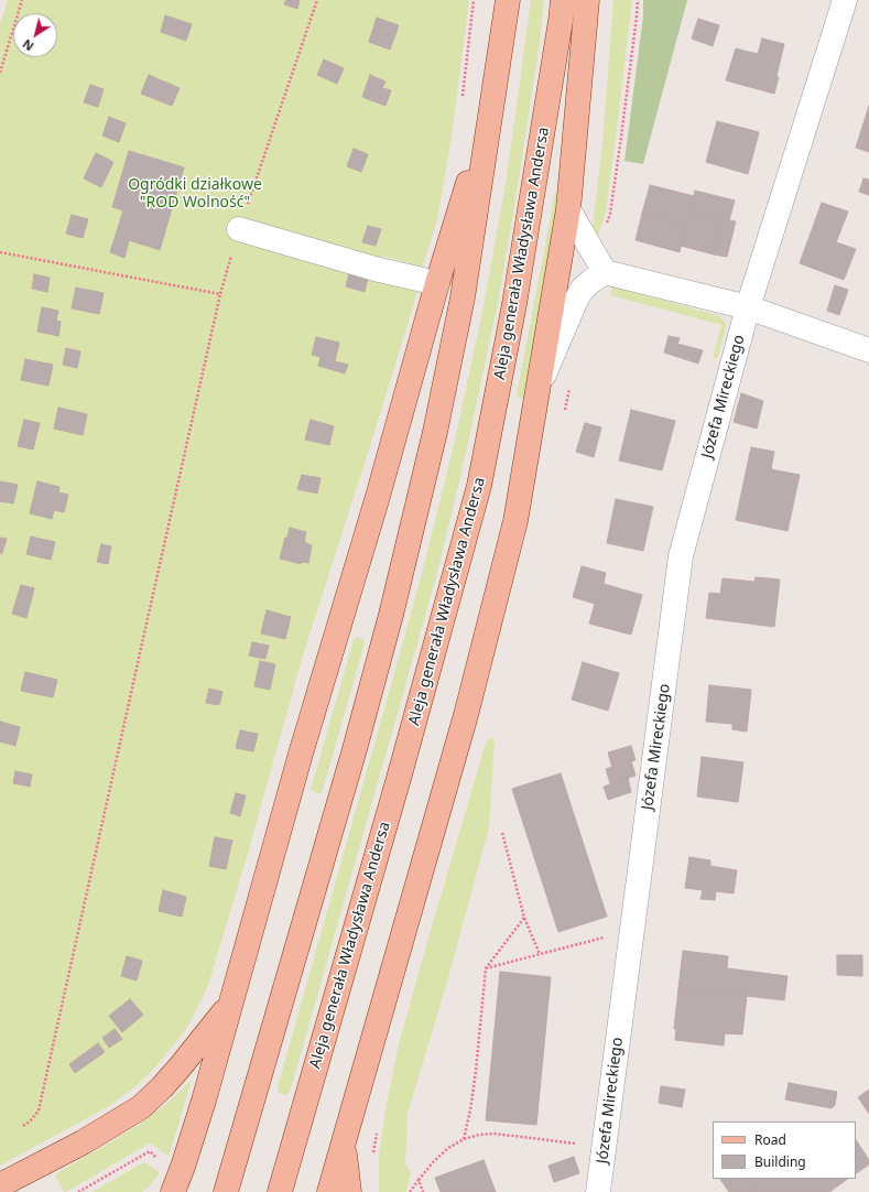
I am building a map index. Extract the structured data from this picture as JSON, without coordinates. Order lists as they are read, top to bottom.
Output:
{
  "streets": {
    "main road": ["Aleja generała Władysława Andersa"],
    "street": ["Józefa Mireckiego"]
  },
  "parks": ["Ogródki działkowe \"ROD Wolność\""],
  "legend": ["Road", "Building"],
  "north": "bottom left"
}
